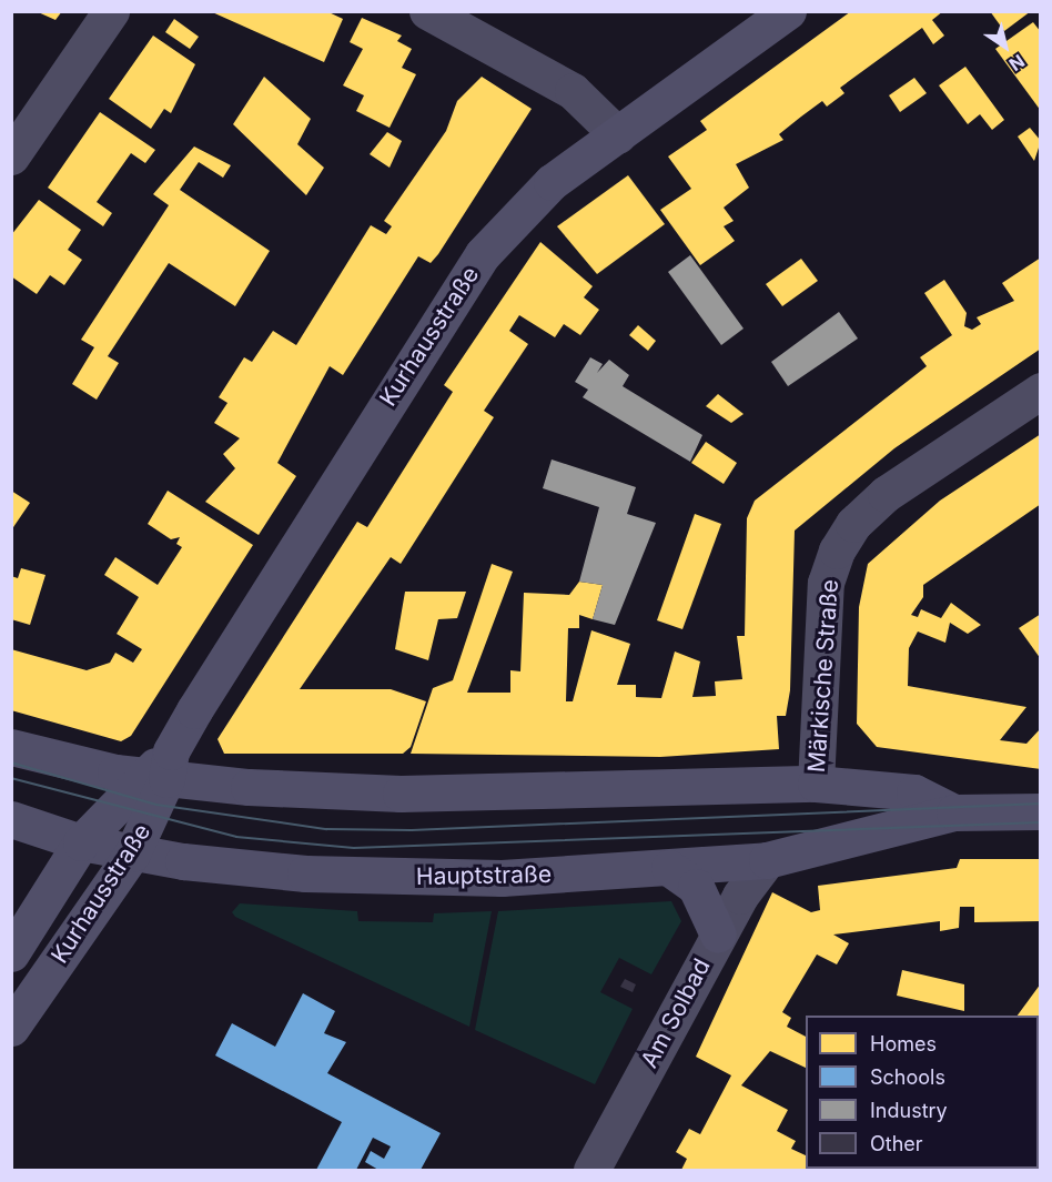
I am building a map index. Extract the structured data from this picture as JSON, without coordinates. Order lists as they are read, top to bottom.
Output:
{
  "streets": {
    "street": [
      "Kurhausstraße",
      "Märkische Straße",
      "Hauptstraße",
      "Am Solbad"
    ]
  },
  "crossings": [
    ["Kurhausstraße", "Hauptstraße"],
    ["Märkische Straße", "Hauptstraße"],
    ["Hauptstraße", "Am Solbad"]
  ],
  "legend": [
    "Homes",
    "Schools",
    "Industry",
    "Other"
  ],
  "north": "bottom right"
}
